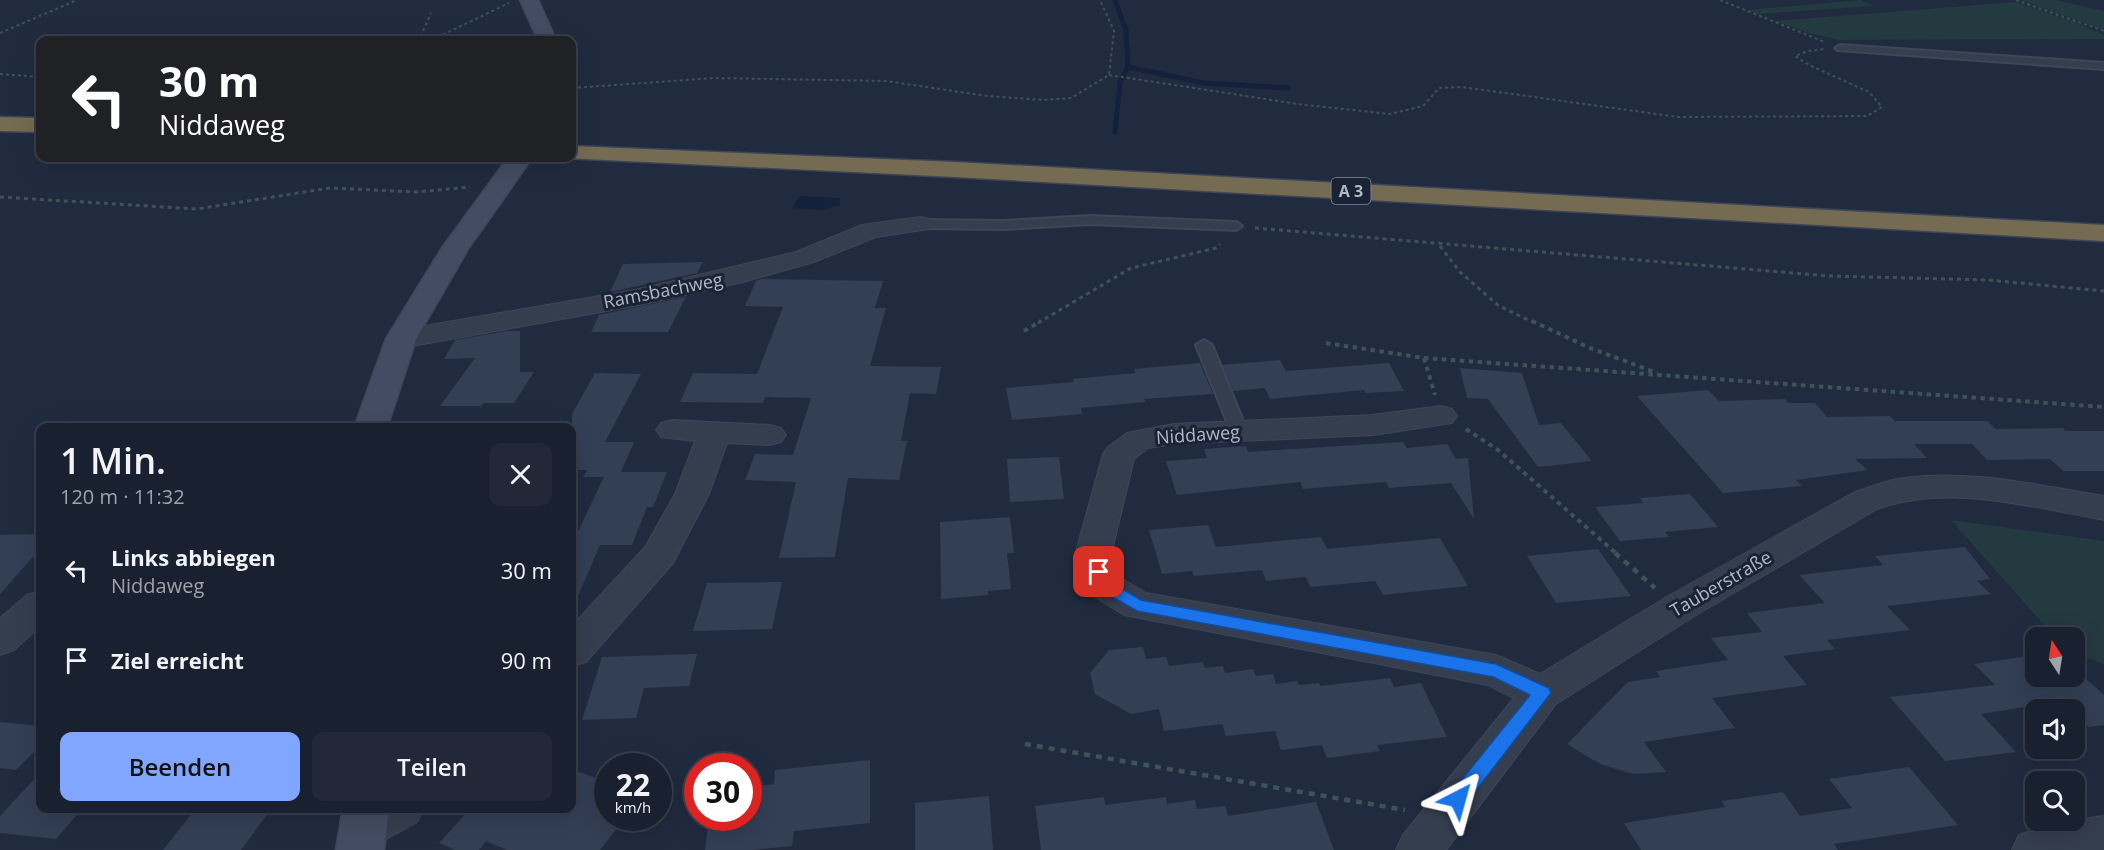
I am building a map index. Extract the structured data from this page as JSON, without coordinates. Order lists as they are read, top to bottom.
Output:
{
  "streets": {
    "highway": ["A 3"],
    "street": ["Ramsbachweg", "Niddaweg", "Tauberstraße"]
  },
  "crossings": [
    ["Niddaweg", "Tauberstraße"]
  ],
  "north": "top",
  "page": {
    "turn": ["30 m", "Niddaweg"],
    "heading": ["1 Min.", "120 m · 11:32"],
    "list": [
      {
        "name": "Links abbiegen",
        "note": "Niddaweg",
        "value": "30 m"
      },
      {
        "name": "Ziel erreicht",
        "value": "90 m"
      }
    ],
    "buttons": ["Beenden", "Teilen"],
    "speed": "22 km/h",
    "limit": "30"
  }
}
